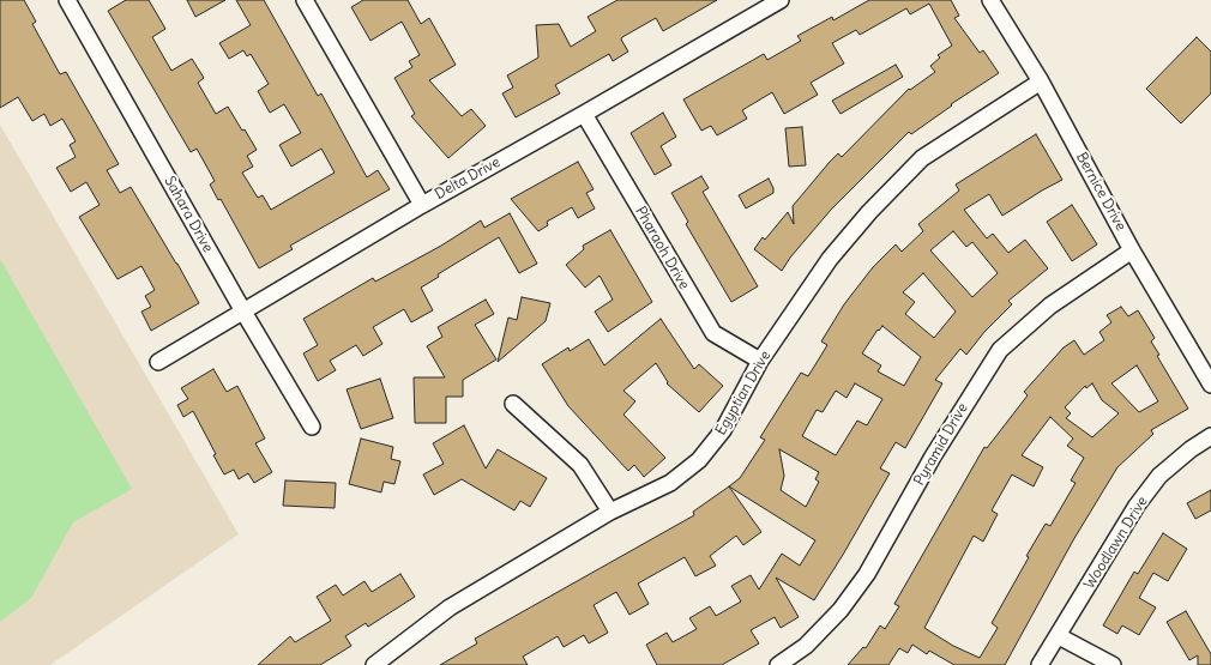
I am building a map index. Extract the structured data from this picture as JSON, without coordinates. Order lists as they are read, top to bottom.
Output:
{
  "streets": {
    "street": [
      "Delta Drive",
      "Bernice Drive",
      "Sahara Drive",
      "Pharaoh Drive",
      "Egyptian Drive",
      "Pyramid Drive",
      "Woodlawn Drive"
    ]
  },
  "crossings": [
    ["Delta Drive", "Sahara Drive"],
    ["Delta Drive", "Pharaoh Drive"],
    ["Bernice Drive", "Egyptian Drive"],
    ["Bernice Drive", "Pyramid Drive"],
    ["Pharaoh Drive", "Egyptian Drive"]
  ]
}
